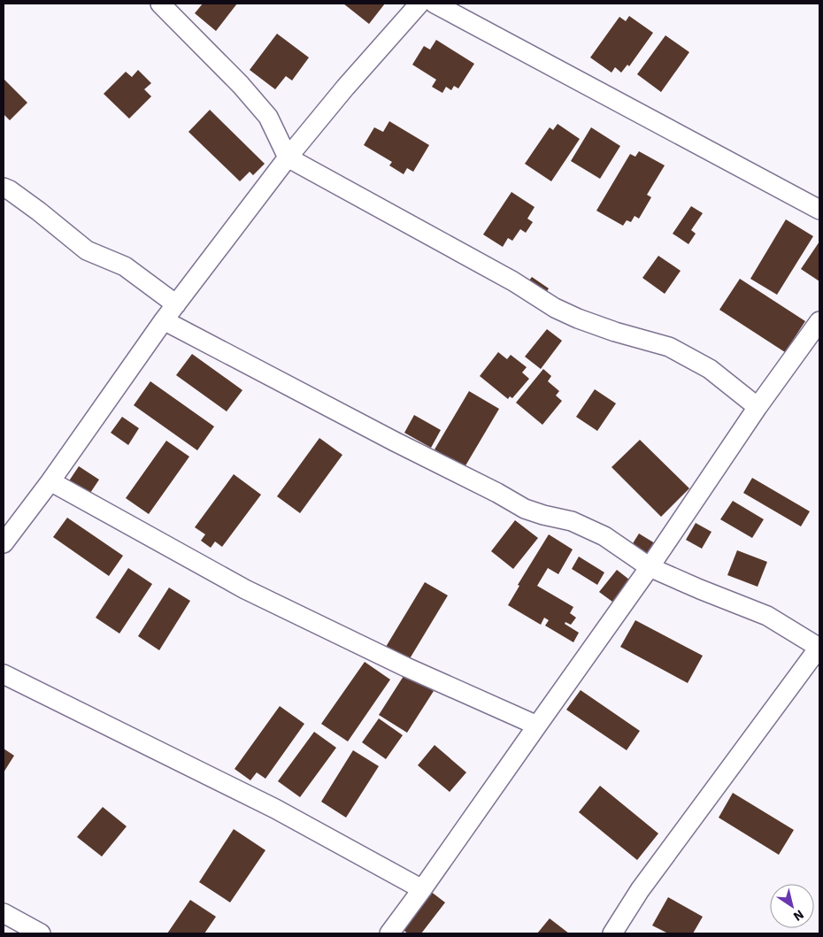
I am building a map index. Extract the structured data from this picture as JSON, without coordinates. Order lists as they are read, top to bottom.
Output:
{
  "north": "bottom right"
}
